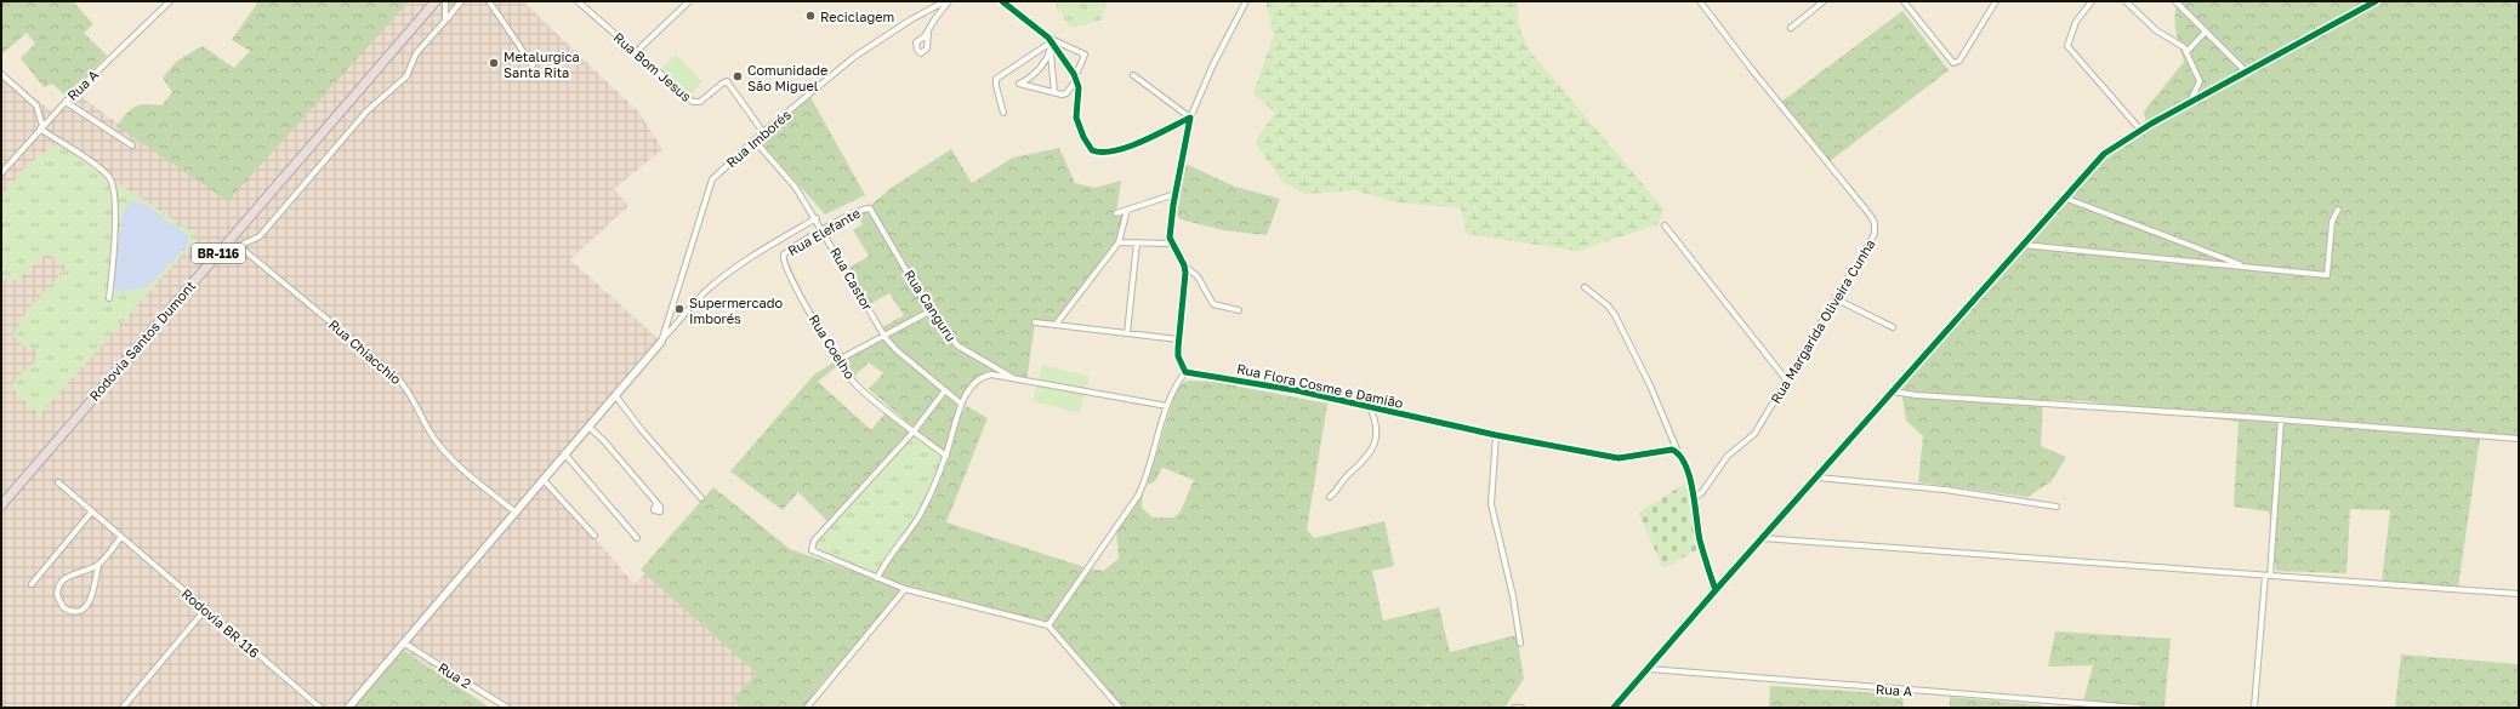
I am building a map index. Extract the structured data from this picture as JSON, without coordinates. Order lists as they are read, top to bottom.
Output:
{
  "streets": {
    "highway": ["BR-116", "Rodovia Santos Dumont"],
    "street": [
      "Rua Bom Jesus",
      "Rua A",
      "Rua Imborés",
      "Rua Elefante",
      "Rua Castor",
      "Rua Canguru",
      "Rua Margarida Oliveira Cunha",
      "Rua Coelho",
      "Rua Chiacchio",
      "Rua Flora Cosme e Damião",
      "Rodovia BR 116",
      "Rua 2"
    ]
  },
  "crossings": [
    ["Rua Bom Jesus", "Rua Imborés"],
    ["Rua Imborés", "Rua Castor"],
    ["Rua Elefante", "Rua Castor"],
    ["Rua Elefante", "Rua Canguru"],
    ["Rua Elefante", "Rua Coelho"]
  ],
  "places": [
    "Reciclagem",
    "Metalurgica Santa Rita",
    "Comunidade São Miguel",
    "Supermercado Imborés"
  ]
}
